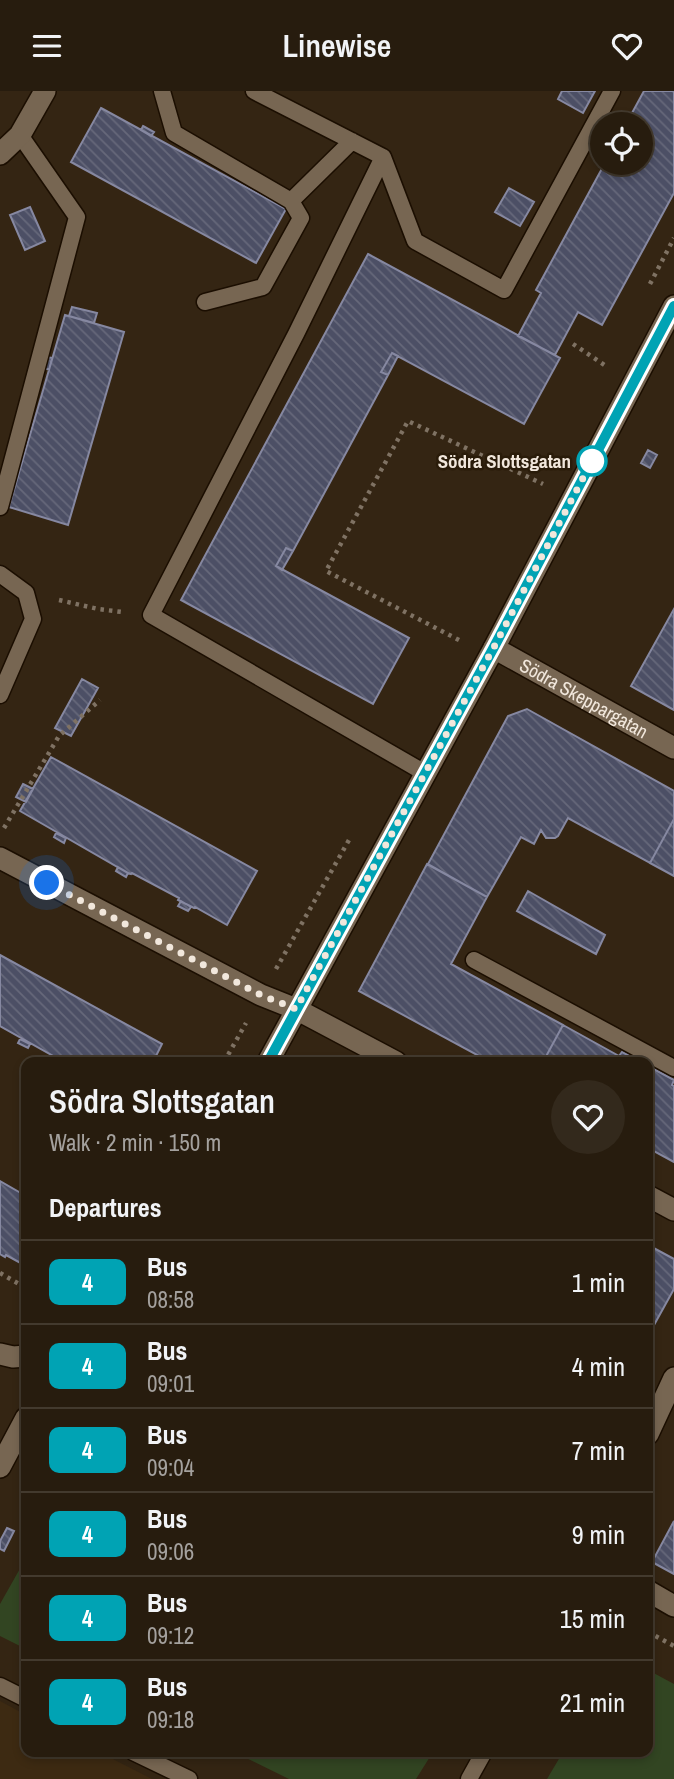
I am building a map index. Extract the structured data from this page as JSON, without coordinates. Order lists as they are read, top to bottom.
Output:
{
  "streets": {
    "street": ["Södra Skeppargatan"]
  },
  "places": ["Södra Slottsgatan"],
  "lines": ["bus line 4"],
  "page": {
    "header": "Linewise",
    "heading": [
      ["Södra Slottsgatan", "Walk · 2 min · 150 m"],
      "Departures"
    ],
    "list": [
      {
        "mark": "4",
        "name": "Bus",
        "note": "08:58",
        "value": "1 min"
      },
      {
        "mark": "4",
        "name": "Bus",
        "note": "09:01",
        "value": "4 min"
      },
      {
        "mark": "4",
        "name": "Bus",
        "note": "09:04",
        "value": "7 min"
      },
      {
        "mark": "4",
        "name": "Bus",
        "note": "09:06",
        "value": "9 min"
      },
      {
        "mark": "4",
        "name": "Bus",
        "note": "09:12",
        "value": "15 min"
      },
      {
        "mark": "4",
        "name": "Bus",
        "note": "09:18",
        "value": "21 min"
      }
    ]
  }
}
